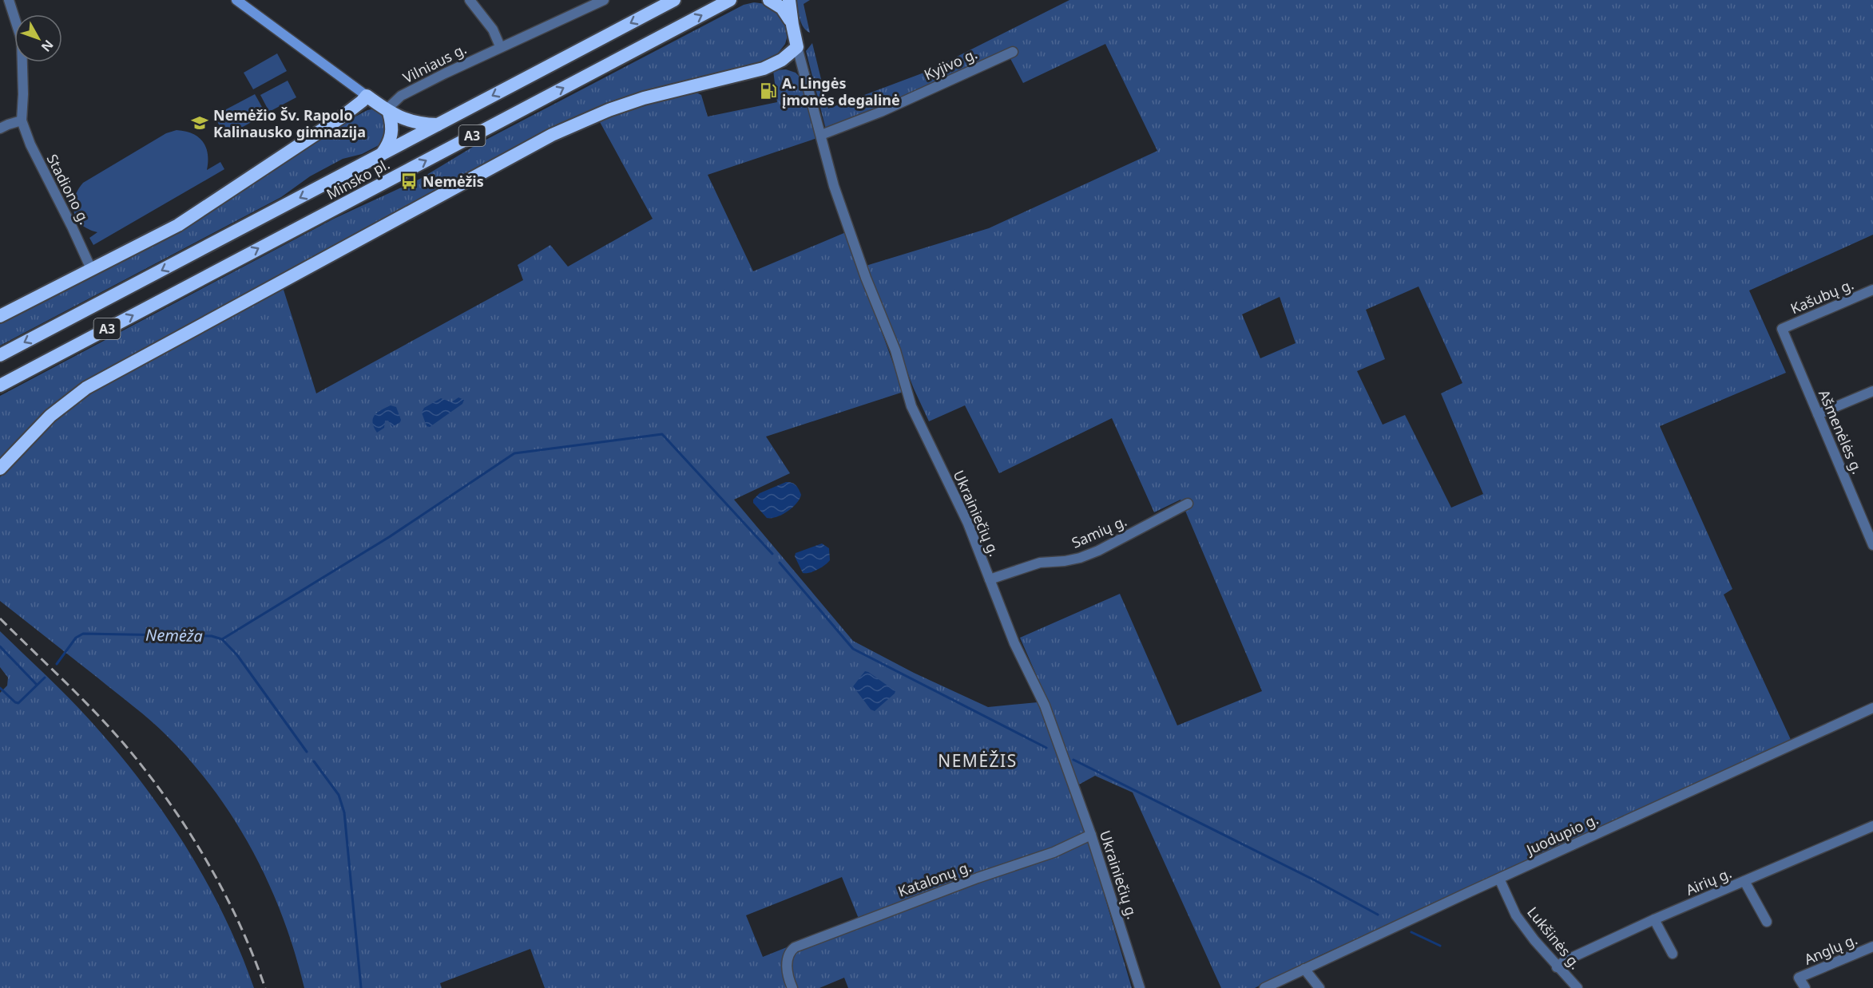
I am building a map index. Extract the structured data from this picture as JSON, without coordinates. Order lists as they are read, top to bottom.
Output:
{
  "streets": {
    "highway": ["A3", "Minsko pl."],
    "street": [
      "Vilniaus g.",
      "Kyjivo g.",
      "Stadiono g.",
      "Kašubų g.",
      "Ašmenėlės g.",
      "Ukrainiečių g.",
      "Samių g.",
      "Juodupio g.",
      "Katalonų g.",
      "Airių g.",
      "Lukšinės g.",
      "Anglų g."
    ]
  },
  "crossings": [
    ["Kyjivo g.", "Ukrainiečių g."],
    ["Kašubų g.", "Ašmenėlės g."],
    ["Ukrainiečių g.", "Samių g."],
    ["Ukrainiečių g.", "Katalonų g."],
    ["Juodupio g.", "Lukšinės g."],
    ["Airių g.", "Lukšinės g."]
  ],
  "districts": ["NEMĖŽIS"],
  "water": ["Nemėža"],
  "places": {
    "fuel station": ["A. Lingės įmonės degalinė"],
    "school or university": ["Nemėžio Šv. Rapolo Kalinausko gimnazija"],
    "bus stop": ["Nemėžis"]
  },
  "north": "bottom right"
}
